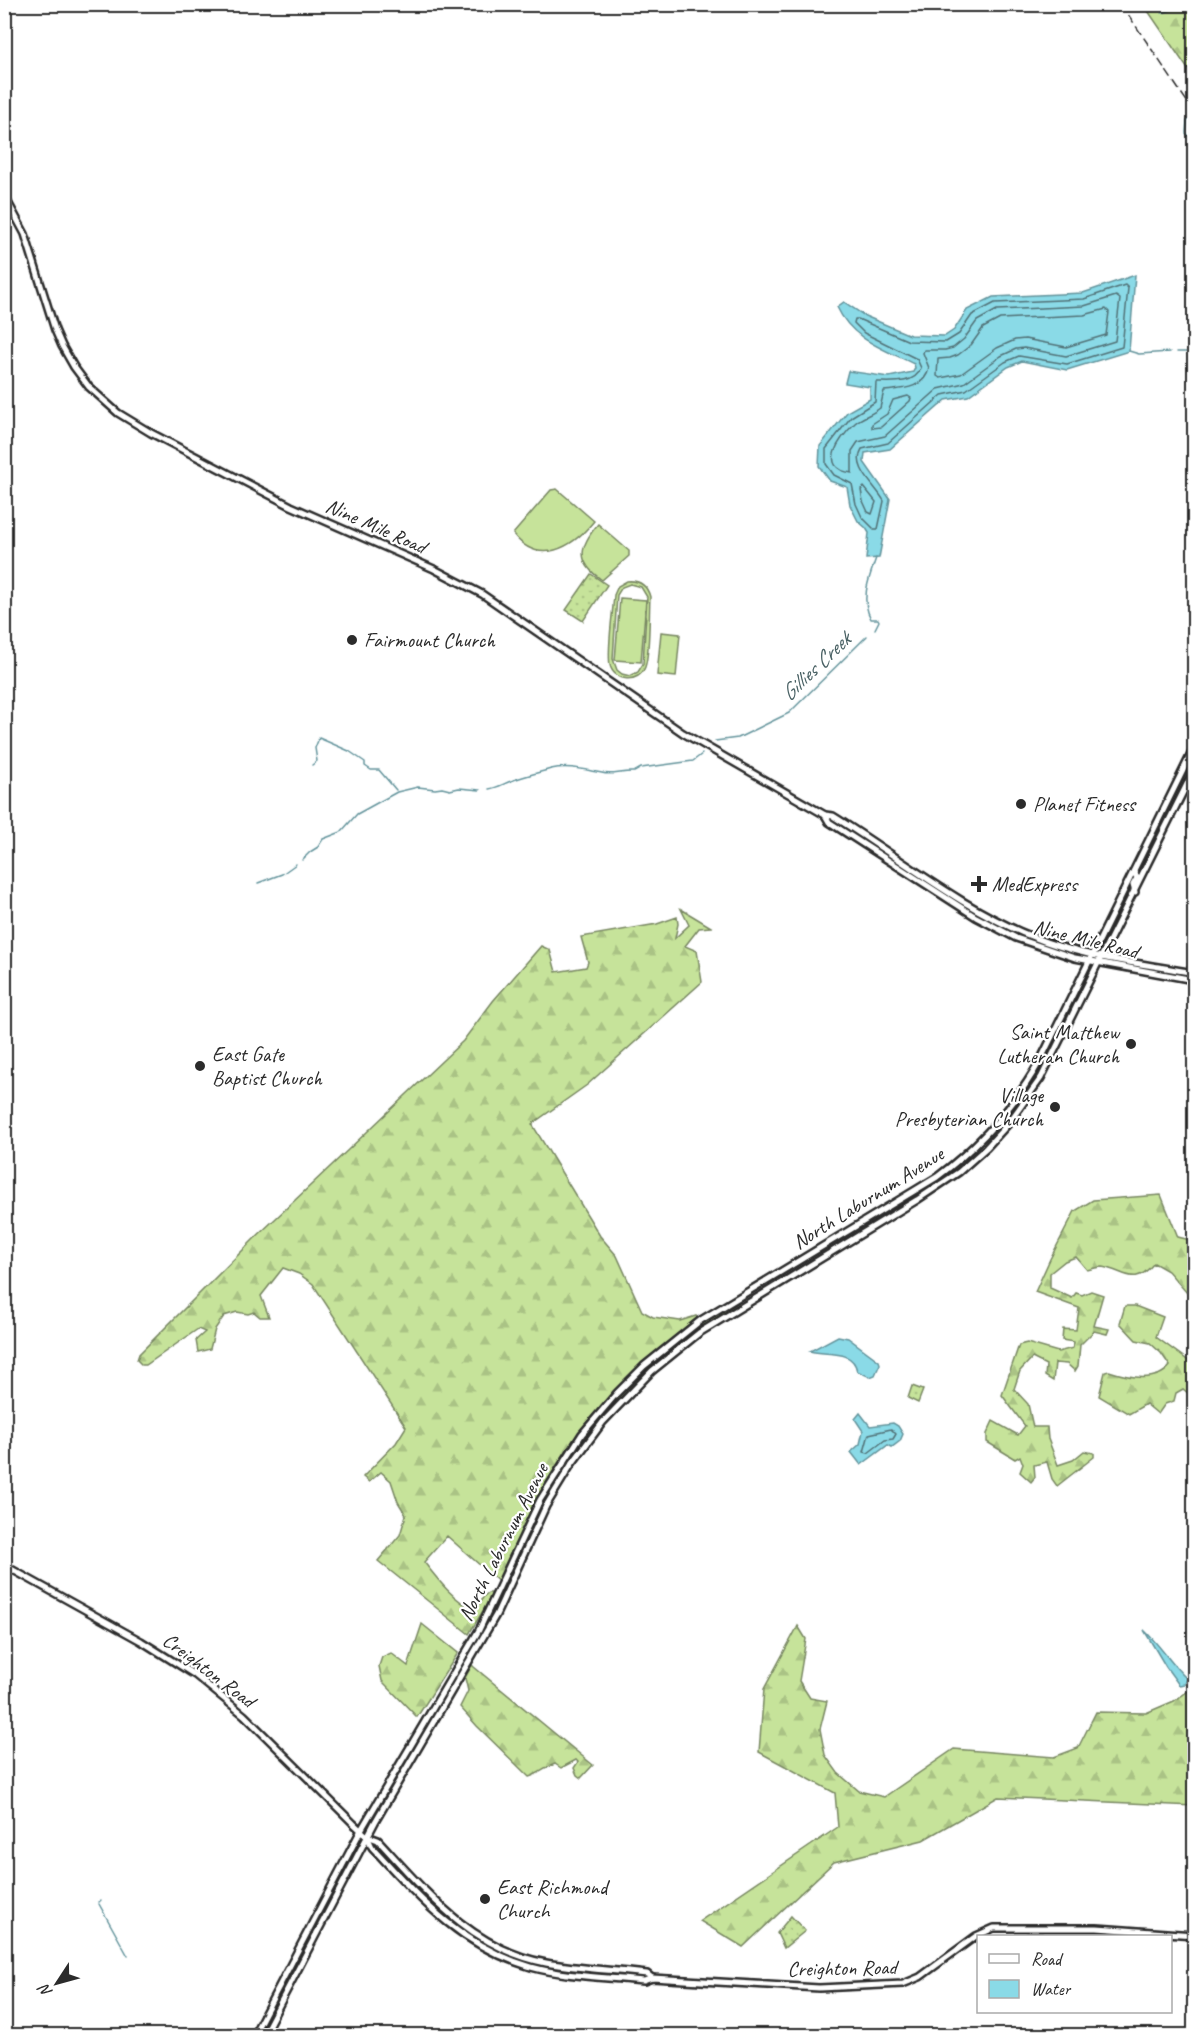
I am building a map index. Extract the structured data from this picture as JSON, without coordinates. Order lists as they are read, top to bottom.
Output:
{
  "streets": {
    "main road": ["Nine Mile Road", "North Laburnum Avenue", "Creighton Road"]
  },
  "crossings": [
    ["Nine Mile Road", "North Laburnum Avenue"],
    ["North Laburnum Avenue", "Creighton Road"]
  ],
  "water": ["Gillies Creek"],
  "places": {
    "other": [
      "Fairmount Church",
      "Planet Fitness",
      "Saint Matthew Lutheran Church",
      "East Gate Baptist Church",
      "Village Presbyterian Church",
      "East Richmond Church"
    ],
    "health": ["MedExpress"]
  },
  "legend": ["Road", "Water"],
  "north": "bottom left"
}
